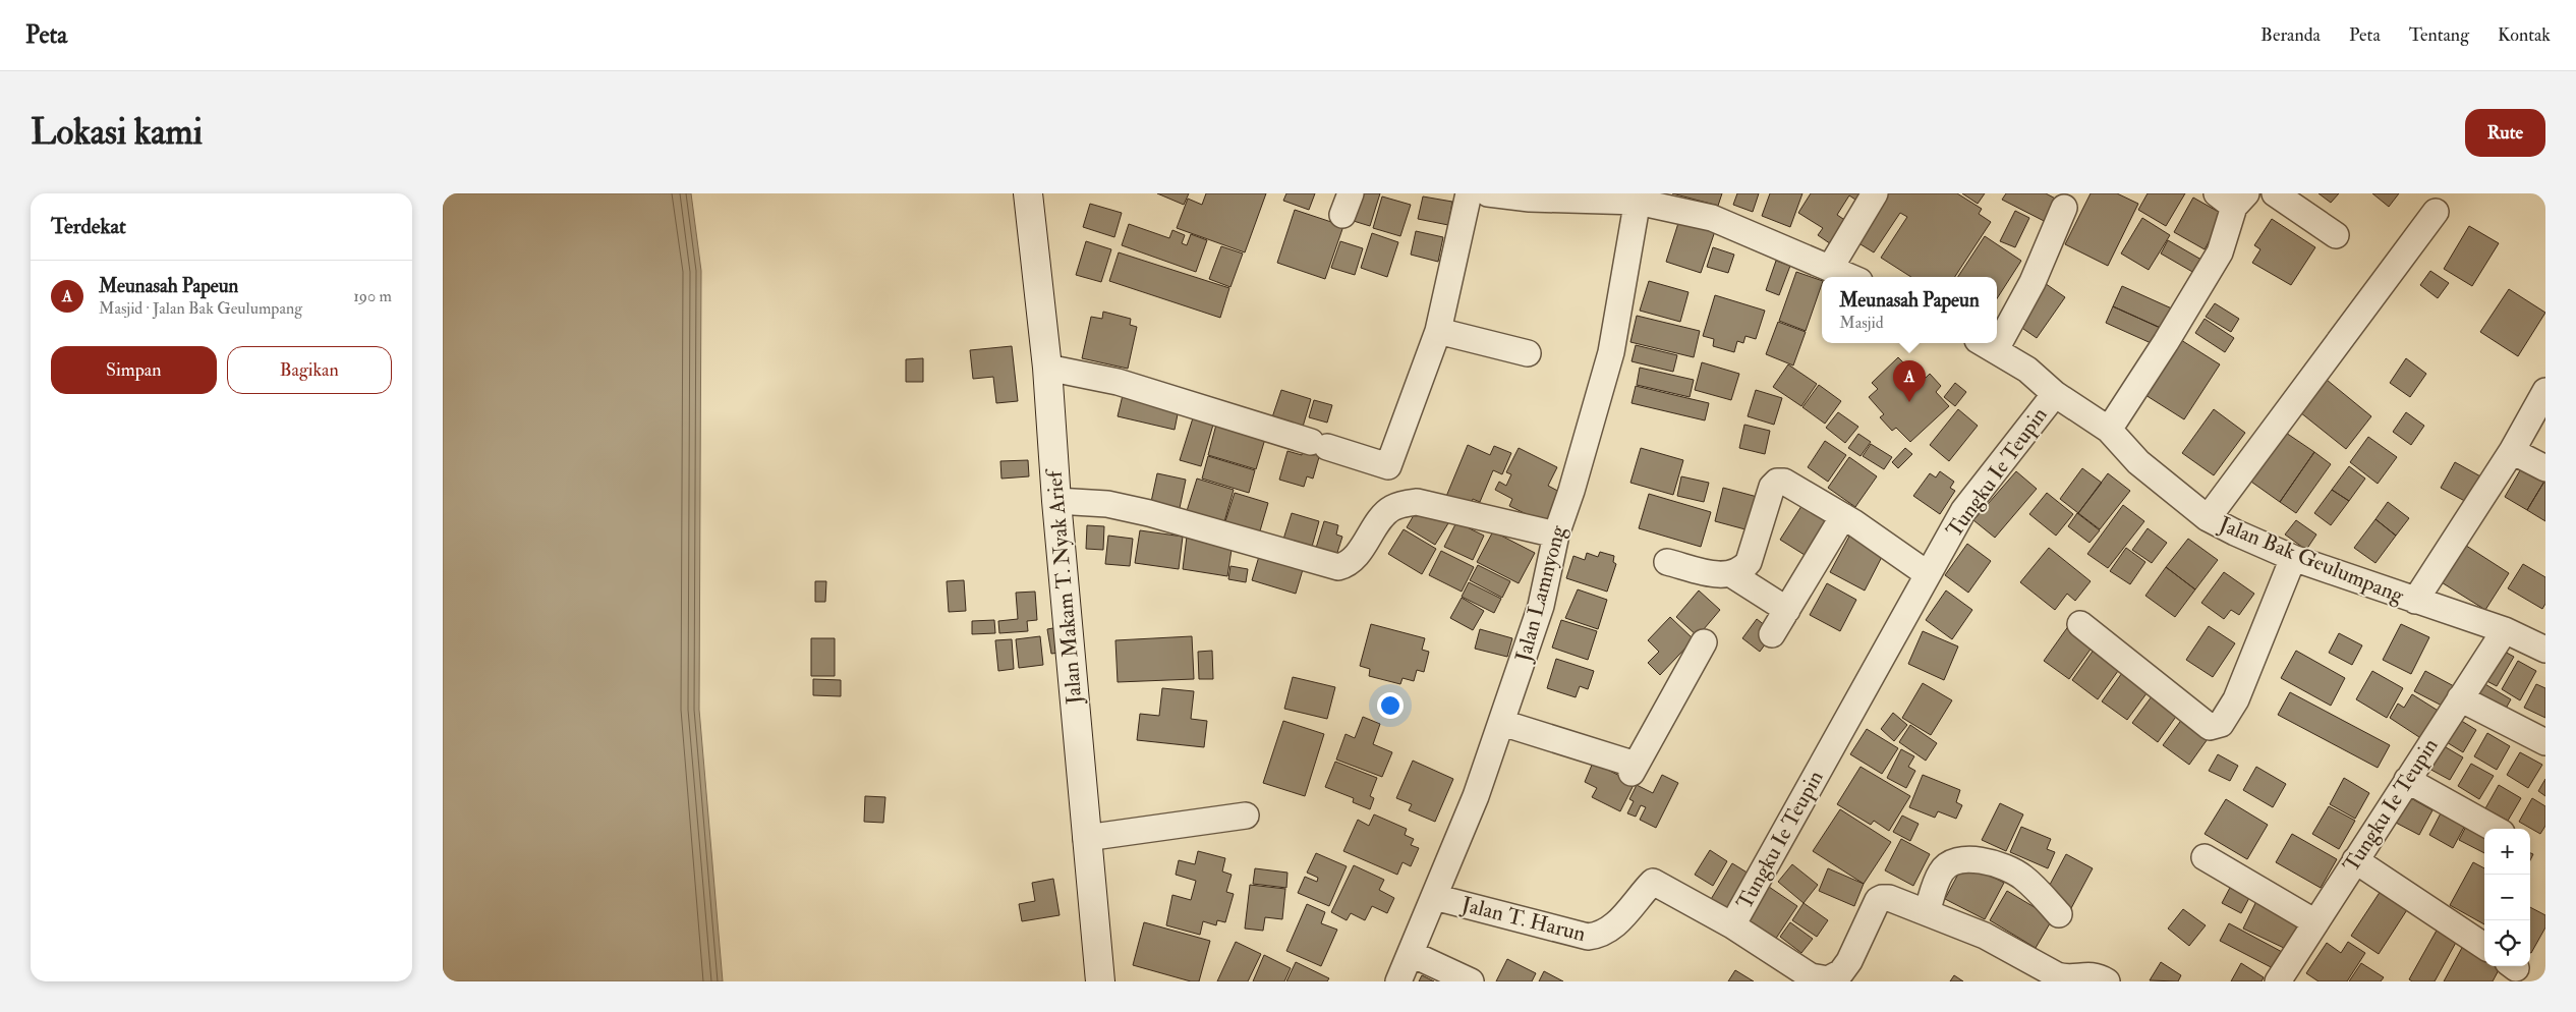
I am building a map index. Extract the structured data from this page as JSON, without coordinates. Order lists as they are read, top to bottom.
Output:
{
  "streets": {
    "street": [
      "Tungku Ie Teupin",
      "Jalan Bak Geulumpang",
      "Jalan Makam T. Nyak Arief",
      "Jalan Lamnyong",
      "Jalan T. Harun"
    ]
  },
  "crossings": [
    ["Tungku Ie Teupin", "Jalan Bak Geulumpang"],
    ["Tungku Ie Teupin", "Jalan T. Harun"],
    ["Jalan Lamnyong", "Jalan T. Harun"]
  ],
  "page": {
    "header": "Peta",
    "nav": [
      "Beranda",
      "Peta",
      "Tentang",
      "Kontak"
    ],
    "buttons": [
      "Rute",
      ["Simpan", "Bagikan"]
    ],
    "title": "Lokasi kami",
    "heading": "Terdekat",
    "list": [
      {
        "mark": "A",
        "name": "Meunasah Papeun",
        "note": "Masjid · Jalan Bak Geulumpang",
        "value": "190 m"
      }
    ],
    "popup": ["Meunasah Papeun", "Masjid"],
    "pins": "A",
    "map_buttons": ["+", "−"]
  }
}
